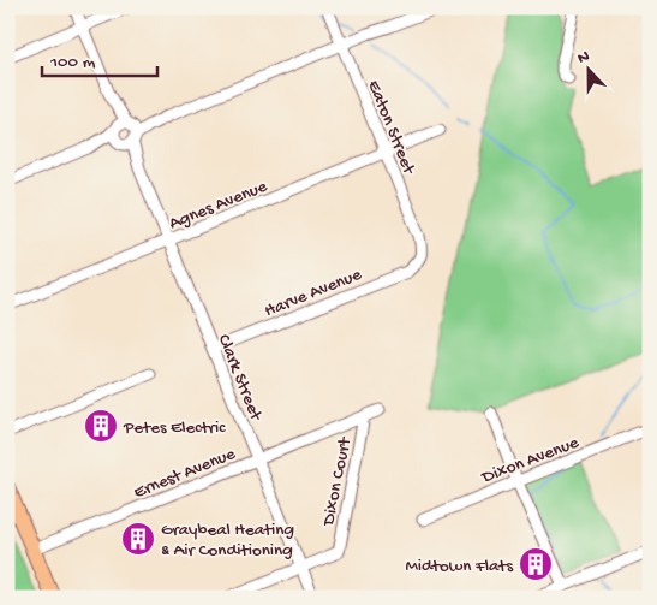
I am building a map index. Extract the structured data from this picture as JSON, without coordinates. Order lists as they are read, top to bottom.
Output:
{
  "streets": {
    "street": [
      "Eaton Street",
      "Agnes Avenue",
      "Harve Avenue",
      "Clark Street",
      "Dixon Avenue",
      "Ernest Avenue",
      "Dixon Court"
    ]
  },
  "crossings": [
    ["Eaton Street", "Agnes Avenue"],
    ["Eaton Street", "Harve Avenue"],
    ["Agnes Avenue", "Clark Street"],
    ["Harve Avenue", "Clark Street"],
    ["Clark Street", "Ernest Avenue"],
    ["Clark Street", "Dixon Court"],
    ["Ernest Avenue", "Dixon Court"]
  ],
  "places": {
    "building": ["Petes Electric", "Graybeal Heating & Air Conditioning", "Midtown Flats"]
  },
  "scale_bar": "100 m",
  "north": "top"
}
